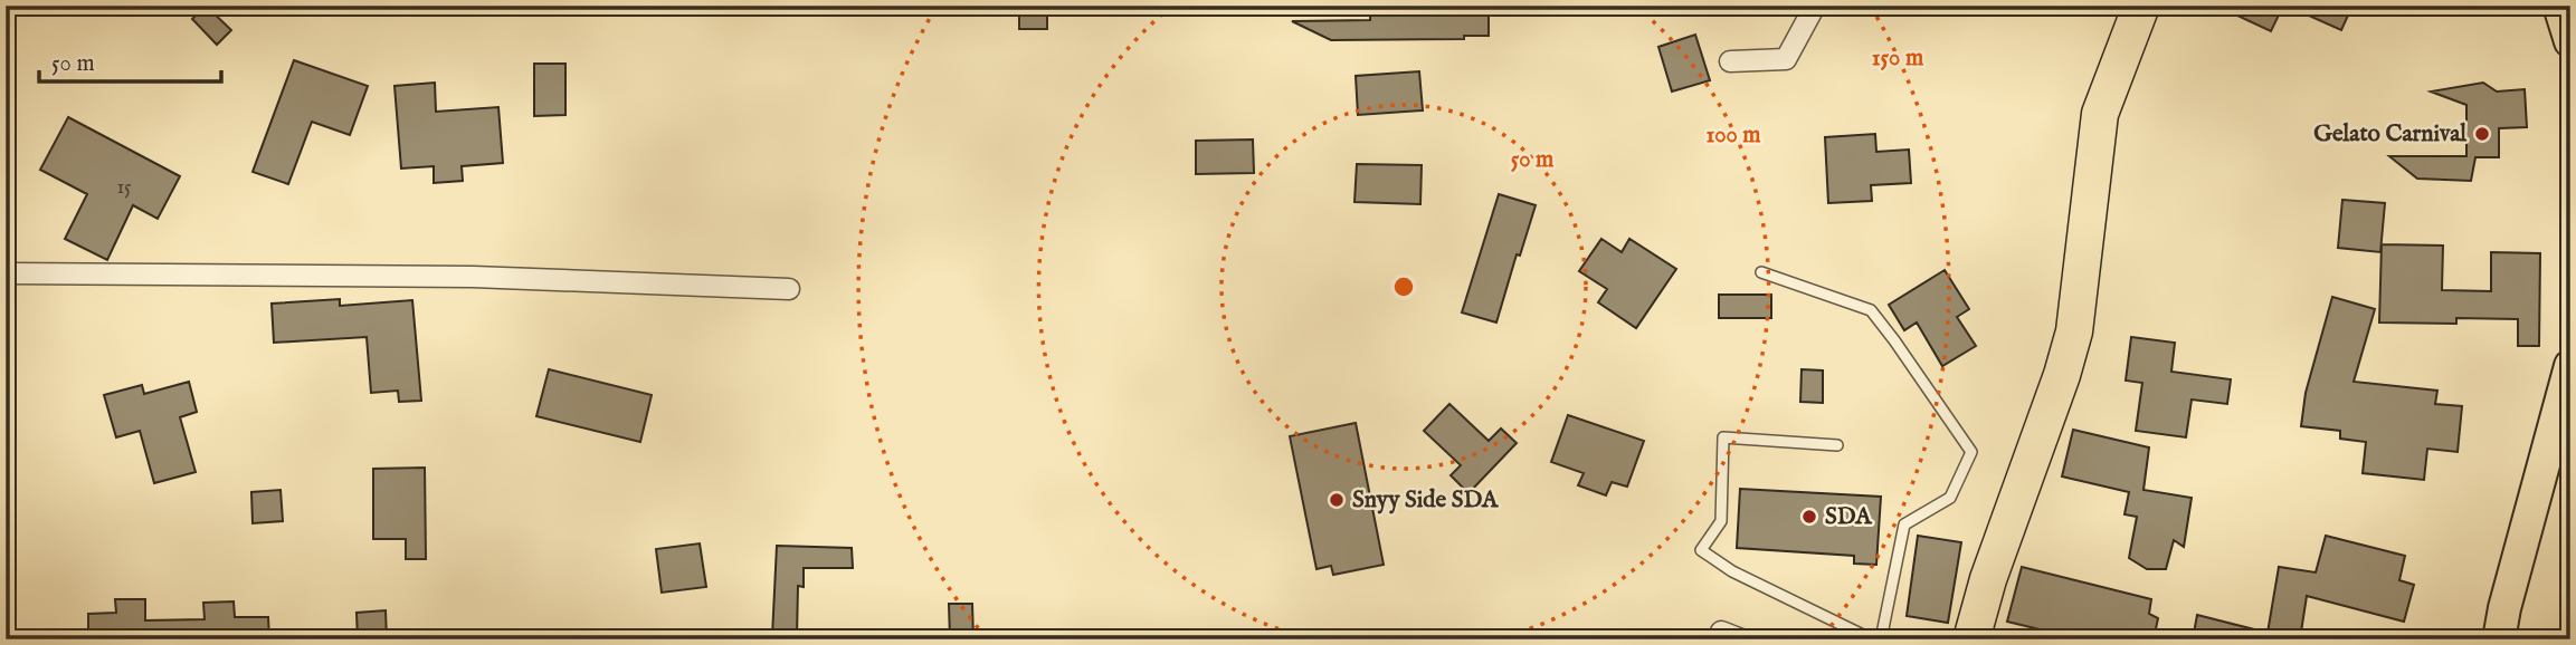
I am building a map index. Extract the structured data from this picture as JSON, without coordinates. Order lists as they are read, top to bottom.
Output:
{
  "places": ["Gelato Carnival", "Snyy Side SDA", "SDA"],
  "house_numbers": ["15"],
  "scale_bar": "50 m",
  "rings": ["150 m", "100 m", "50 m"]
}
